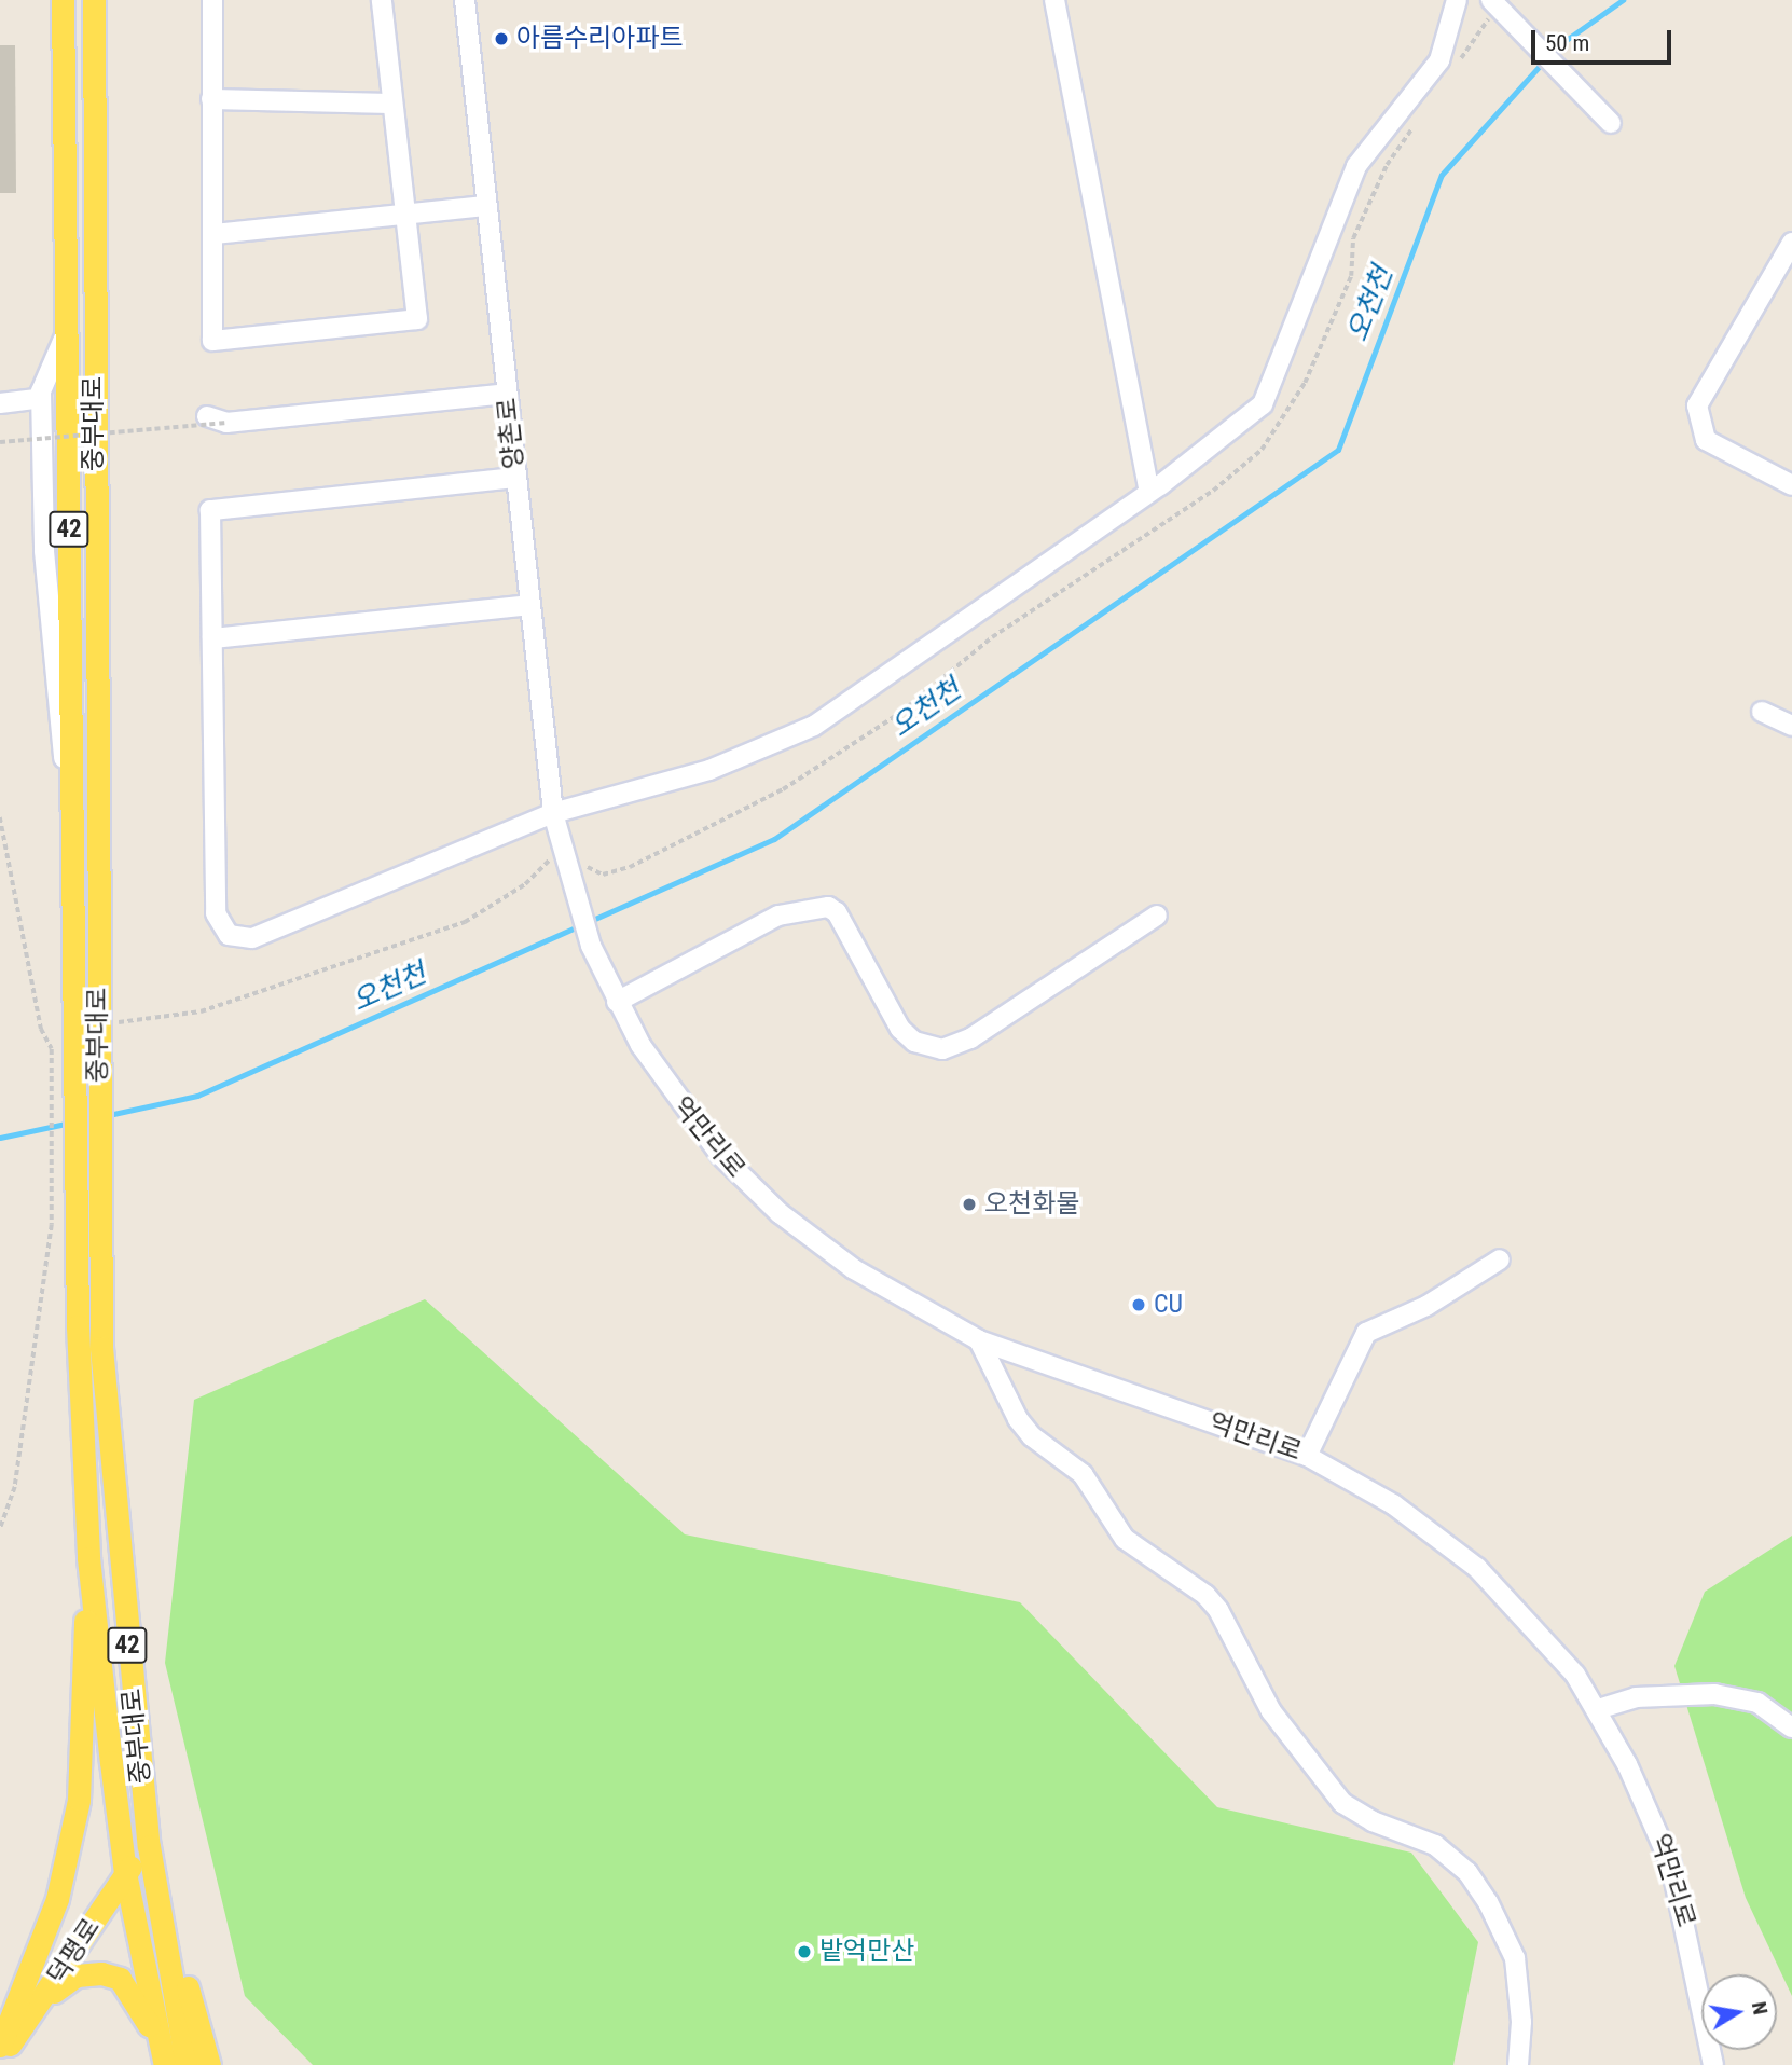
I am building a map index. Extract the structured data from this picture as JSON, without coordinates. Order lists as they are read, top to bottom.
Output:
{
  "streets": {
    "main road": ["중부대로", "42", "덕평로"],
    "street": ["양촌로", "억만리로"]
  },
  "crossings": [
    ["중부대로", "덕평로"],
    ["양촌로", "억만리로"]
  ],
  "water": ["오천천"],
  "places": [
    "아름수리아파트",
    "오천화물",
    "CU",
    "밭억만산"
  ],
  "scale_bar": "50 m",
  "north": "right"
}
